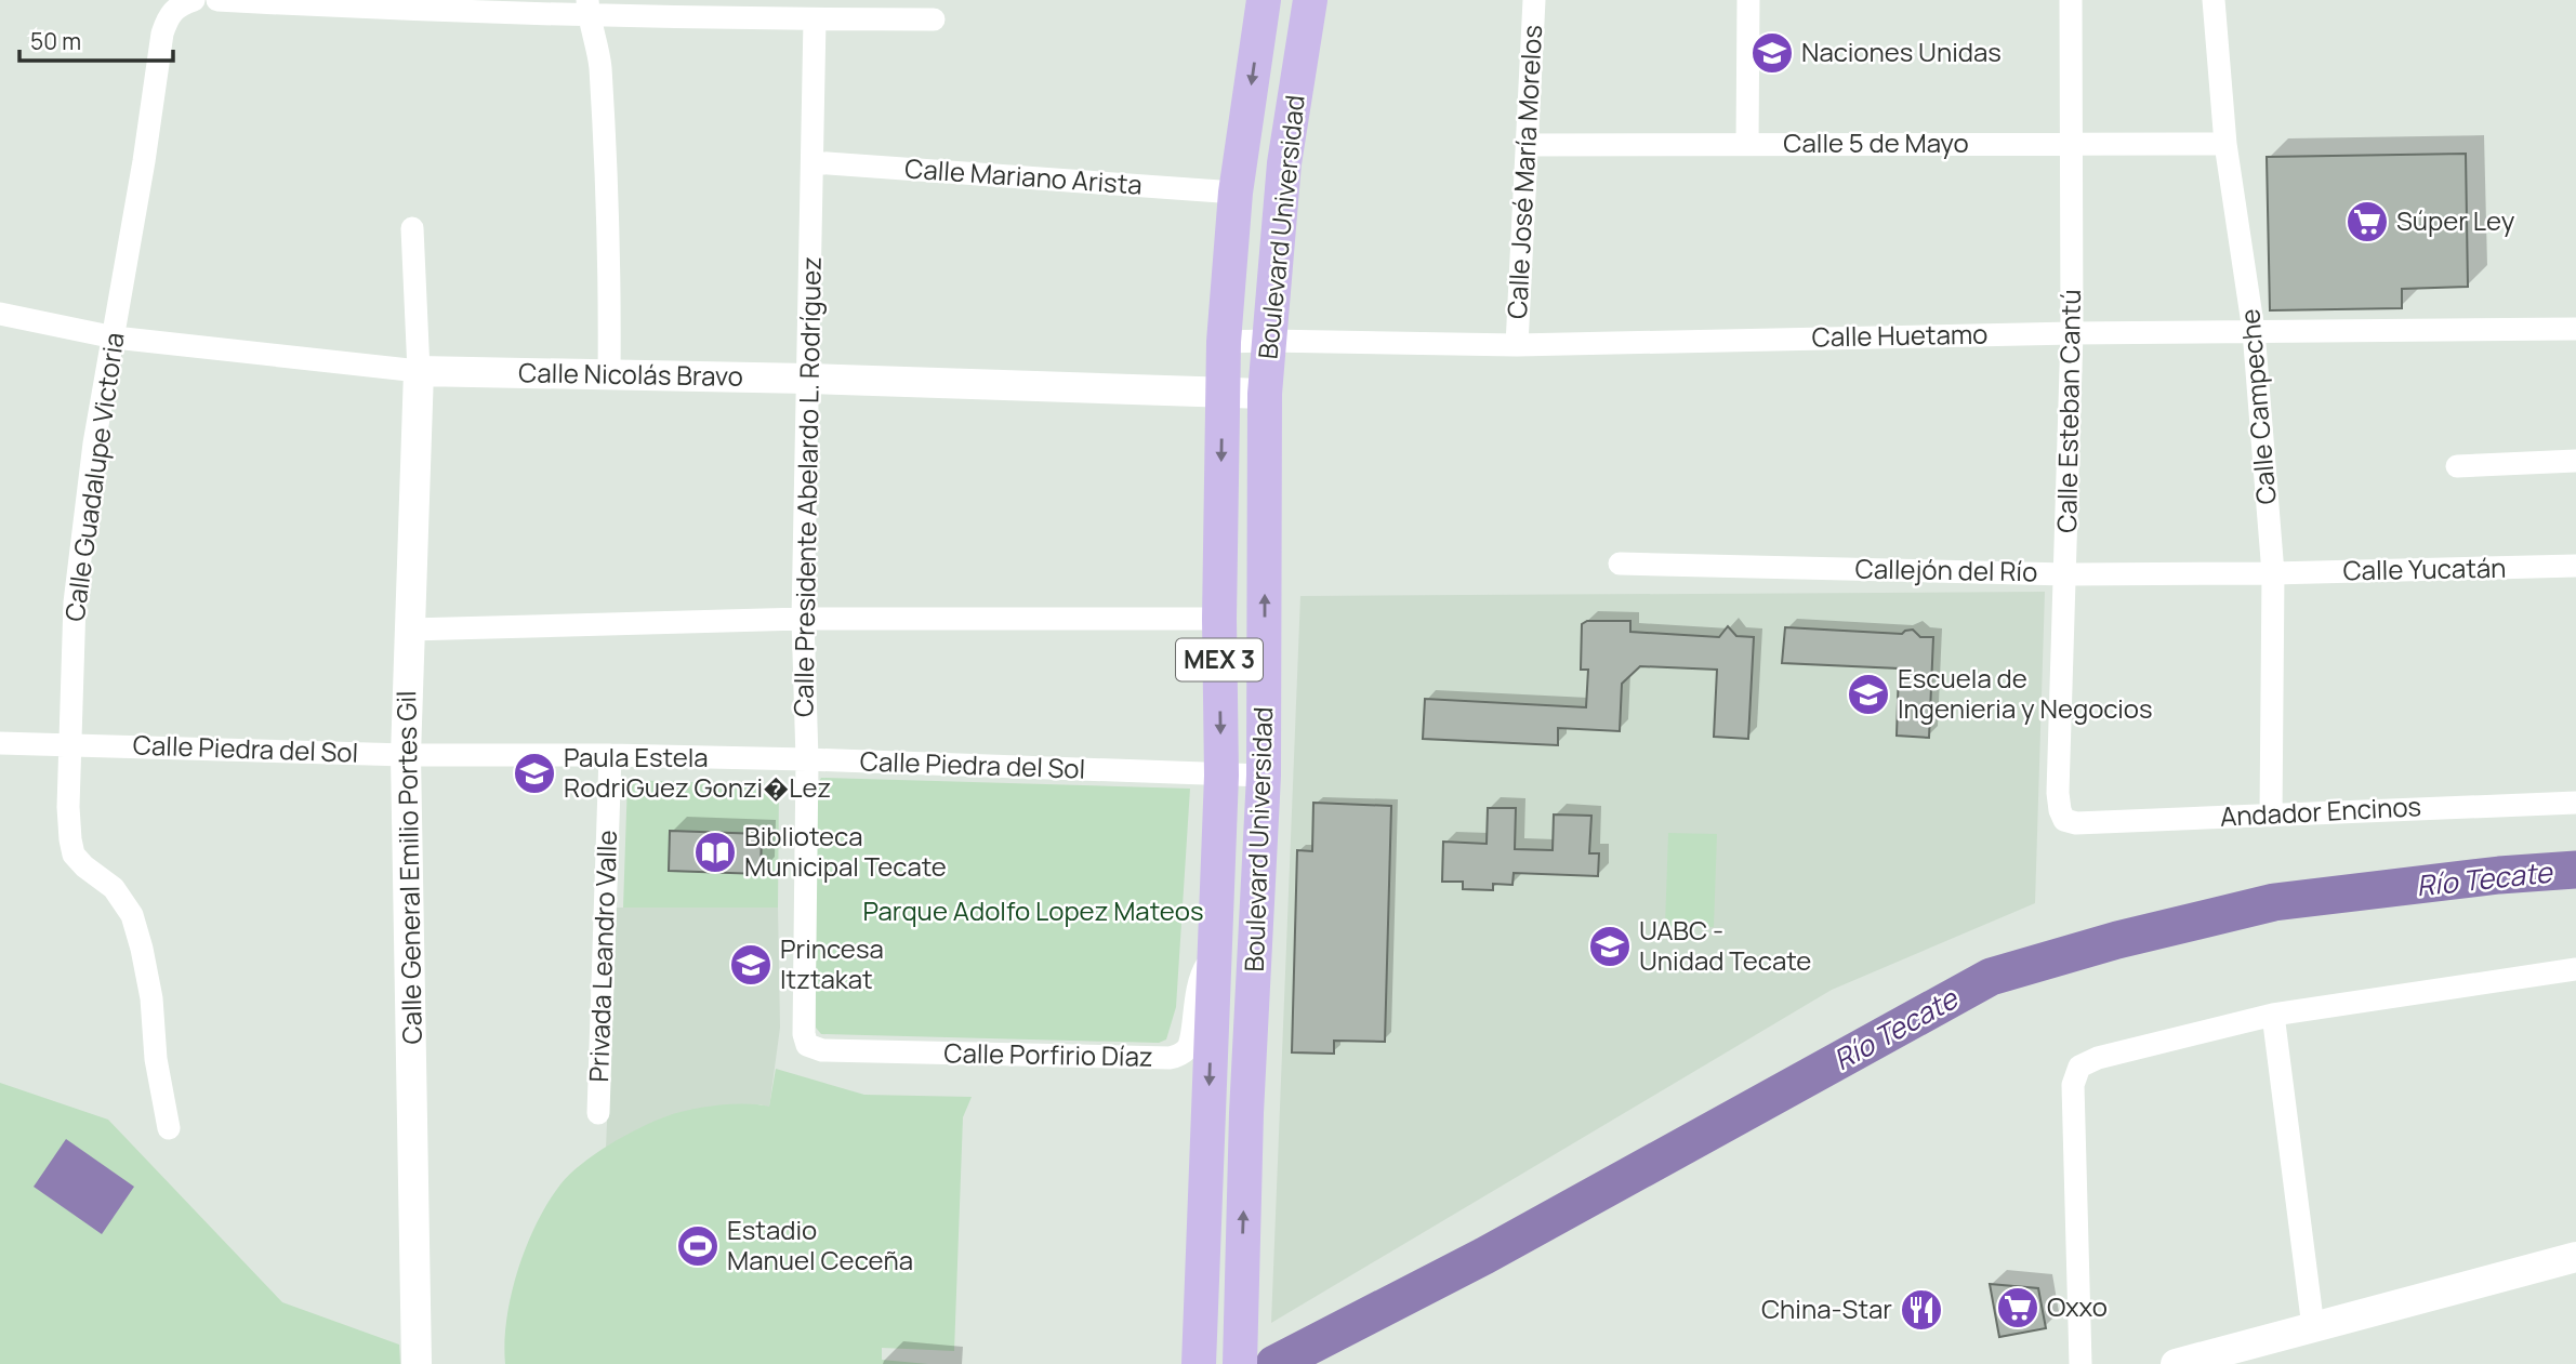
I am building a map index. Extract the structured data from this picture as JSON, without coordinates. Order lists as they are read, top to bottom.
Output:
{
  "streets": {
    "main road": ["Boulevard Universidad", "MEX 3"],
    "street": [
      "Calle 5 de Mayo",
      "Calle José María Morelos",
      "Calle Mariano Arista",
      "Calle Huetamo",
      "Calle Nicolás Bravo",
      "Calle Campeche",
      "Calle Esteban Cantú",
      "Calle Guadalupe Victoria",
      "Calle Presidente Abelardo L. Rodríguez",
      "Calle Yucatán",
      "Callejón del Río",
      "Calle Piedra del Sol",
      "Andador Encinos",
      "Calle General Emilio Portes Gil",
      "Privada Leandro Valle",
      "Calle Porfirio Díaz"
    ]
  },
  "crossings": [
    ["Calle 5 de Mayo", "Calle José María Morelos"],
    ["Calle 5 de Mayo", "Calle Campeche"],
    ["Calle 5 de Mayo", "Calle Esteban Cantú"],
    ["Calle José María Morelos", "Calle Huetamo"],
    ["Calle Mariano Arista", "Boulevard Universidad"],
    ["Calle Mariano Arista", "Calle Presidente Abelardo L. Rodríguez"],
    ["Boulevard Universidad", "Calle Huetamo"],
    ["Boulevard Universidad", "Calle Nicolás Bravo"],
    ["Boulevard Universidad", "Calle Piedra del Sol"],
    ["Boulevard Universidad", "Calle Porfirio Díaz"],
    ["Calle Huetamo", "Calle Campeche"],
    ["Calle Huetamo", "Calle Esteban Cantú"],
    ["Calle Nicolás Bravo", "Calle Guadalupe Victoria"],
    ["Calle Nicolás Bravo", "Calle Presidente Abelardo L. Rodríguez"],
    ["Calle Nicolás Bravo", "Calle General Emilio Portes Gil"],
    ["Calle Campeche", "Calle Yucatán"],
    ["Calle Campeche", "Callejón del Río"],
    ["Calle Campeche", "Andador Encinos"],
    ["Calle Esteban Cantú", "Callejón del Río"],
    ["Calle Esteban Cantú", "Andador Encinos"],
    ["Calle Guadalupe Victoria", "Calle Piedra del Sol"],
    ["Calle Presidente Abelardo L. Rodríguez", "Calle Piedra del Sol"],
    ["Calle Presidente Abelardo L. Rodríguez", "Calle Porfirio Díaz"],
    ["Calle Yucatán", "Callejón del Río"],
    ["Calle Piedra del Sol", "Calle General Emilio Portes Gil"],
    ["Calle Piedra del Sol", "Privada Leandro Valle"]
  ],
  "water": ["Río Tecate"],
  "parks": ["Parque Adolfo Lopez Mateos"],
  "places": {
    "school or university": [
      "Naciones Unidas",
      "Escuela de Ingenieria y Negocios",
      "Paula Estela RodriGuez Gonzi�Lez",
      "UABC - Unidad Tecate",
      "Princesa Itztakat"
    ],
    "supermarket": ["Súper Ley", "Oxxo"],
    "library": ["Biblioteca Municipal Tecate"],
    "sports": ["Estadio Manuel Ceceña"],
    "restaurant": ["China-Star"]
  },
  "scale_bar": "50 m"
}
